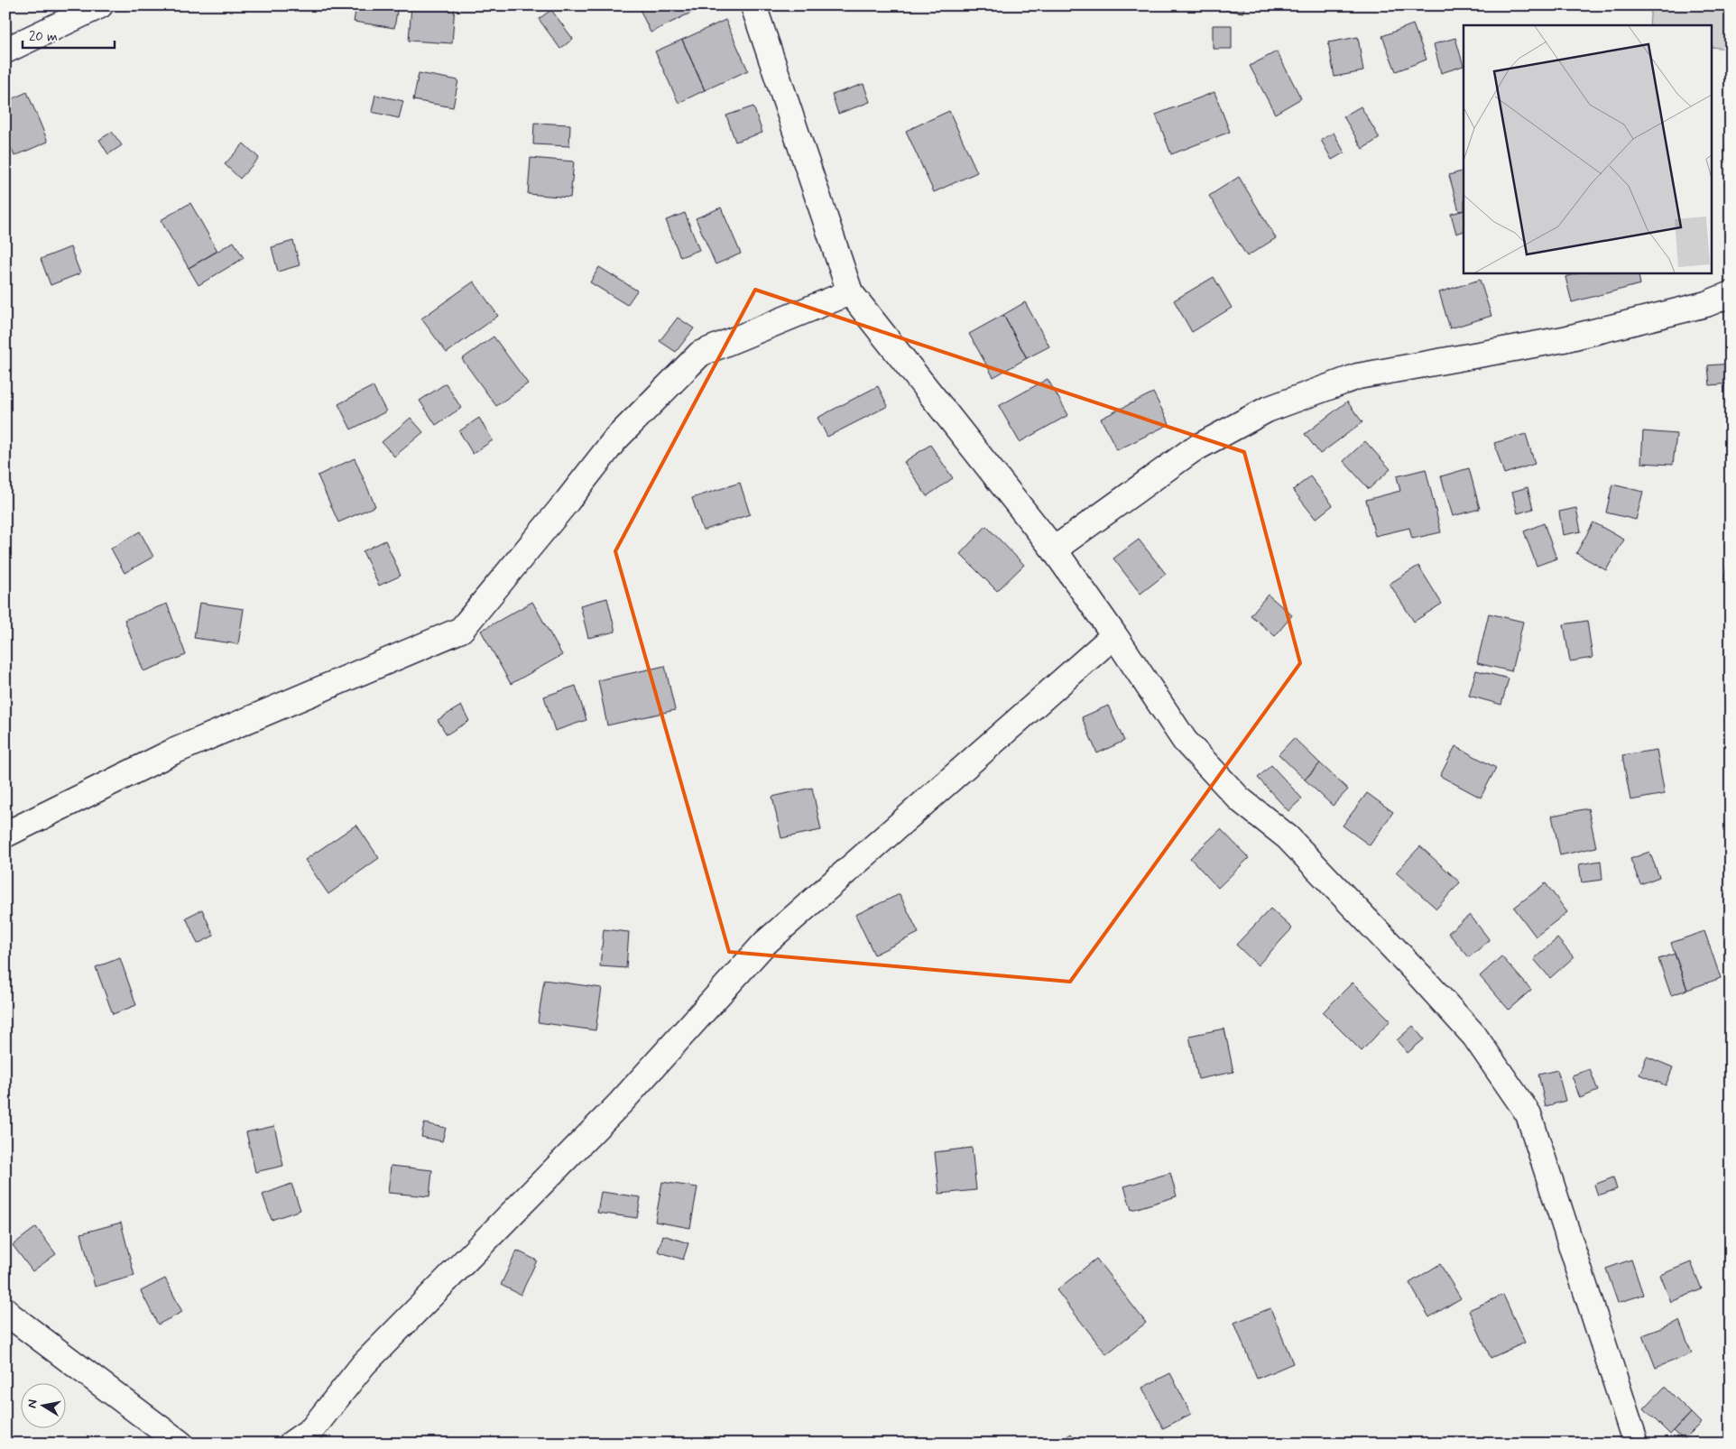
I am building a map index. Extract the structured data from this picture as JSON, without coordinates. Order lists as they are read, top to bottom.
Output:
{
  "scale_bar": "20 m",
  "north": "left"
}
